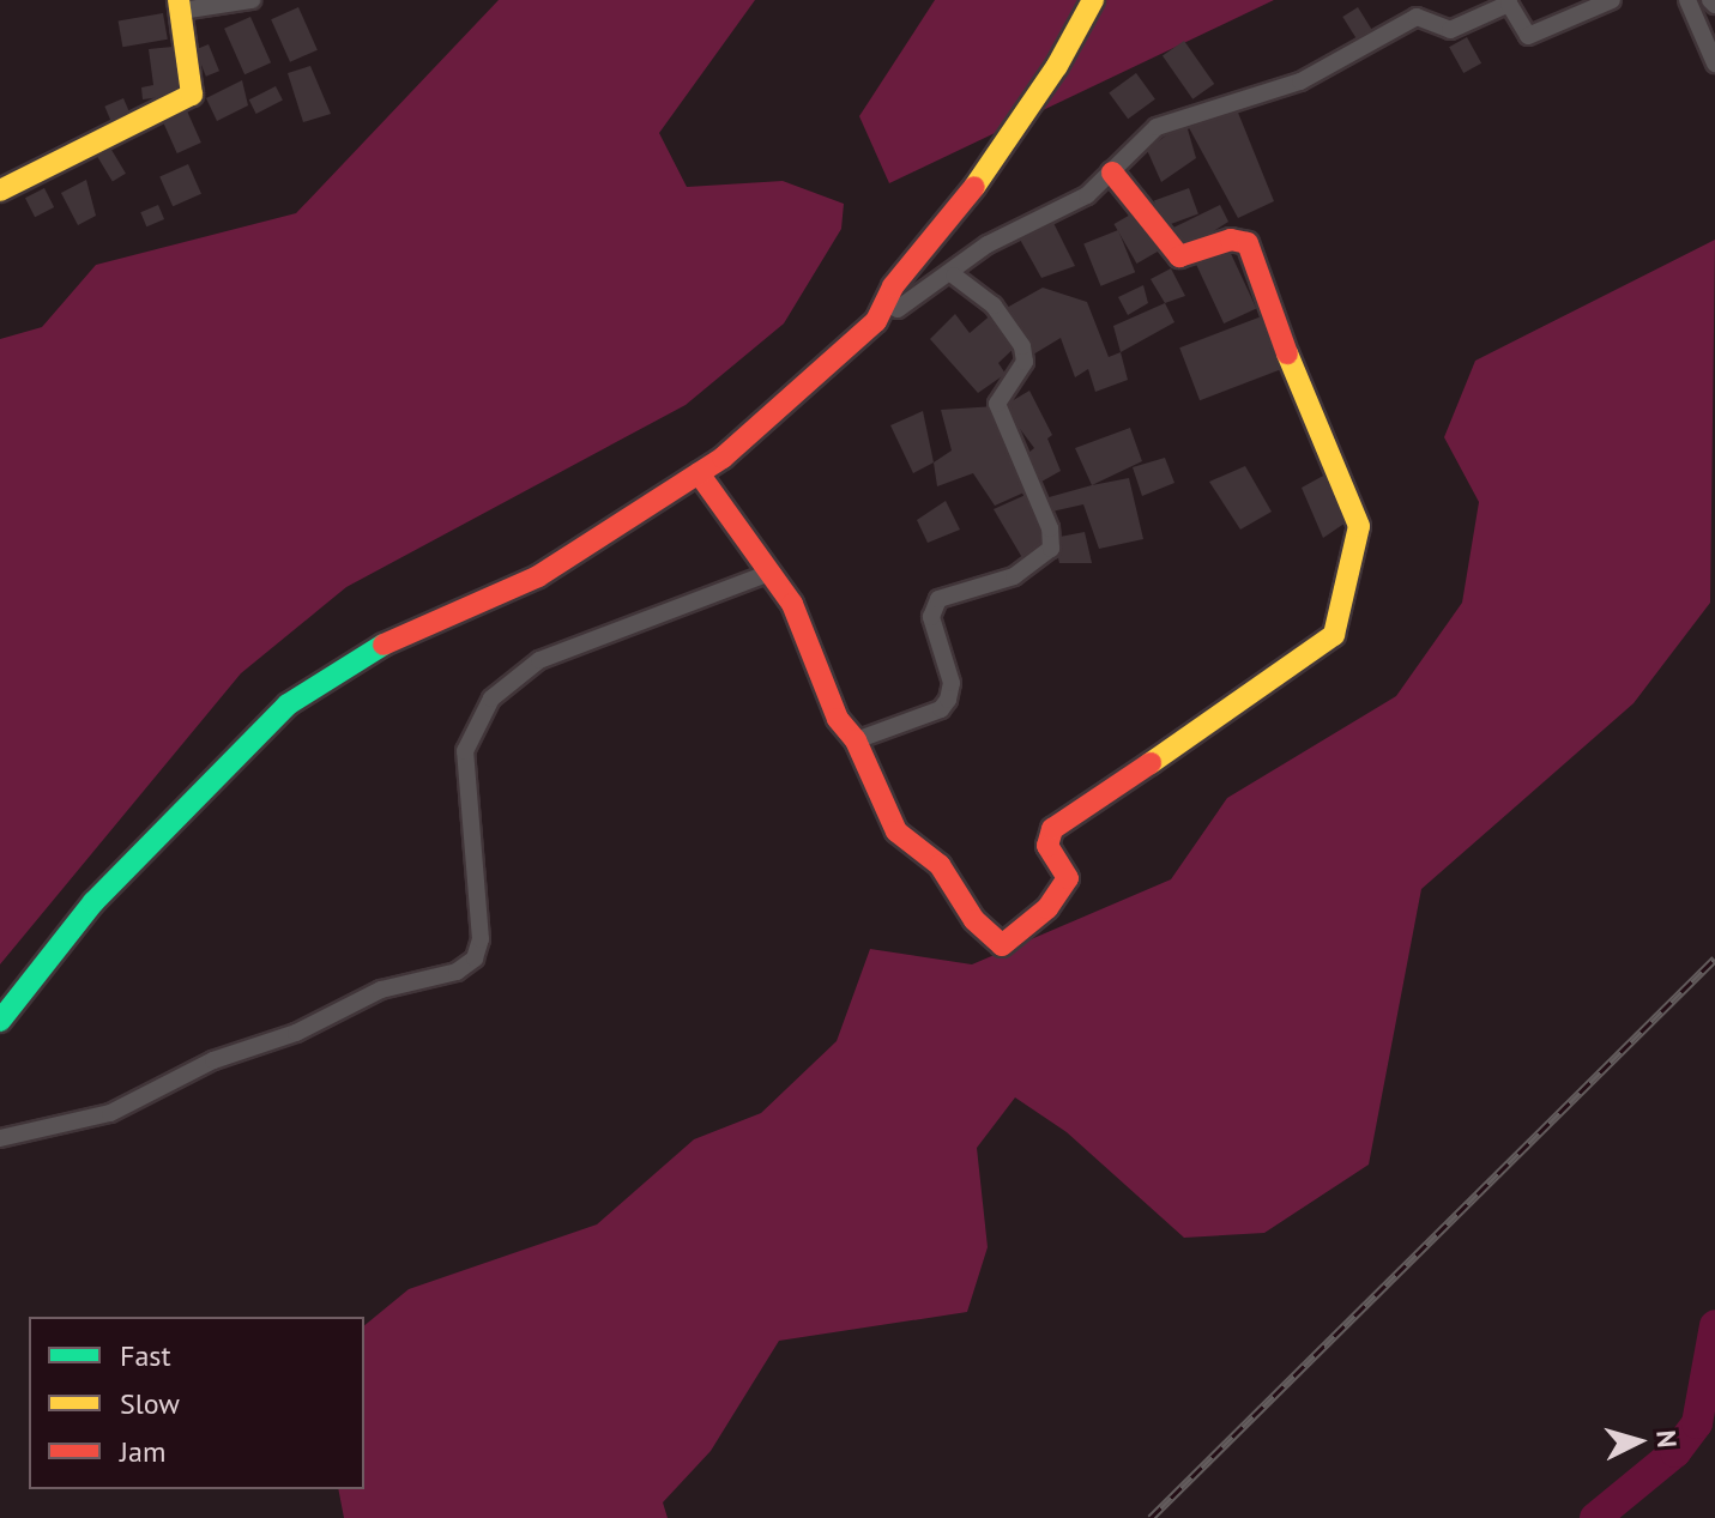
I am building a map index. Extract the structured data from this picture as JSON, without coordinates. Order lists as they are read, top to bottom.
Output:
{
  "legend": ["Fast", "Slow", "Jam"],
  "north": "right"
}
